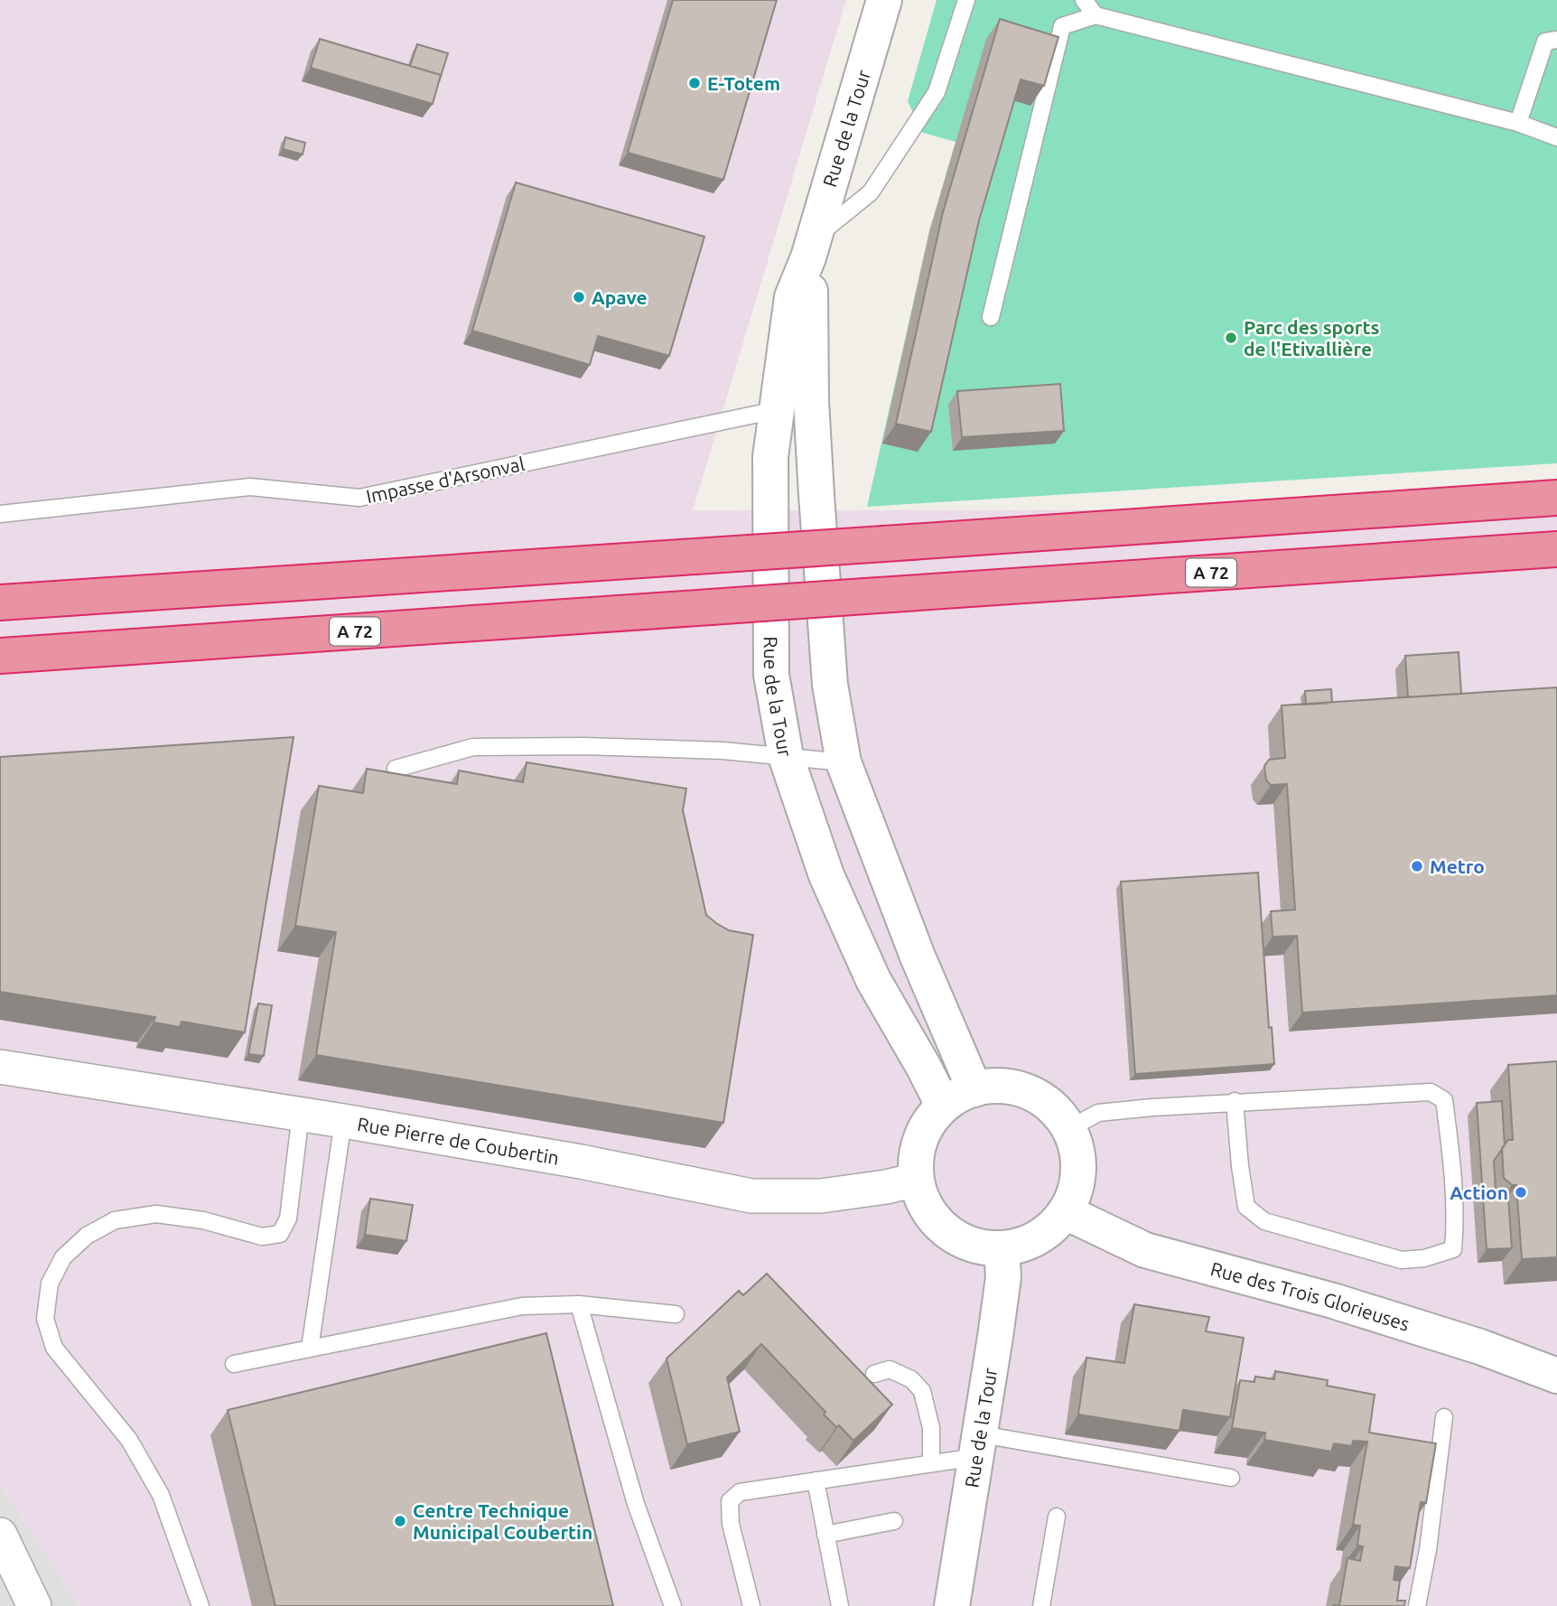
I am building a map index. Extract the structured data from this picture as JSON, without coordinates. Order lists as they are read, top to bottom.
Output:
{
  "streets": {
    "highway": ["A 72"],
    "street": ["Rue de la Tour", "Rue Pierre de Coubertin", "Rue des Trois Glorieuses"],
    "lane": ["Impasse d'Arsonval"]
  },
  "crossings": [
    ["Rue de la Tour", "Impasse d'Arsonval"],
    ["Rue de la Tour", "Rue Pierre de Coubertin"],
    ["Rue de la Tour", "Rue des Trois Glorieuses"],
    ["Rue Pierre de Coubertin", "Rue des Trois Glorieuses"]
  ],
  "places": [
    "E-Totem",
    "Apave",
    "Parc des sports de l'Etivallière",
    "Metro",
    "Action",
    "Centre Technique Municipal Coubertin"
  ]
}
